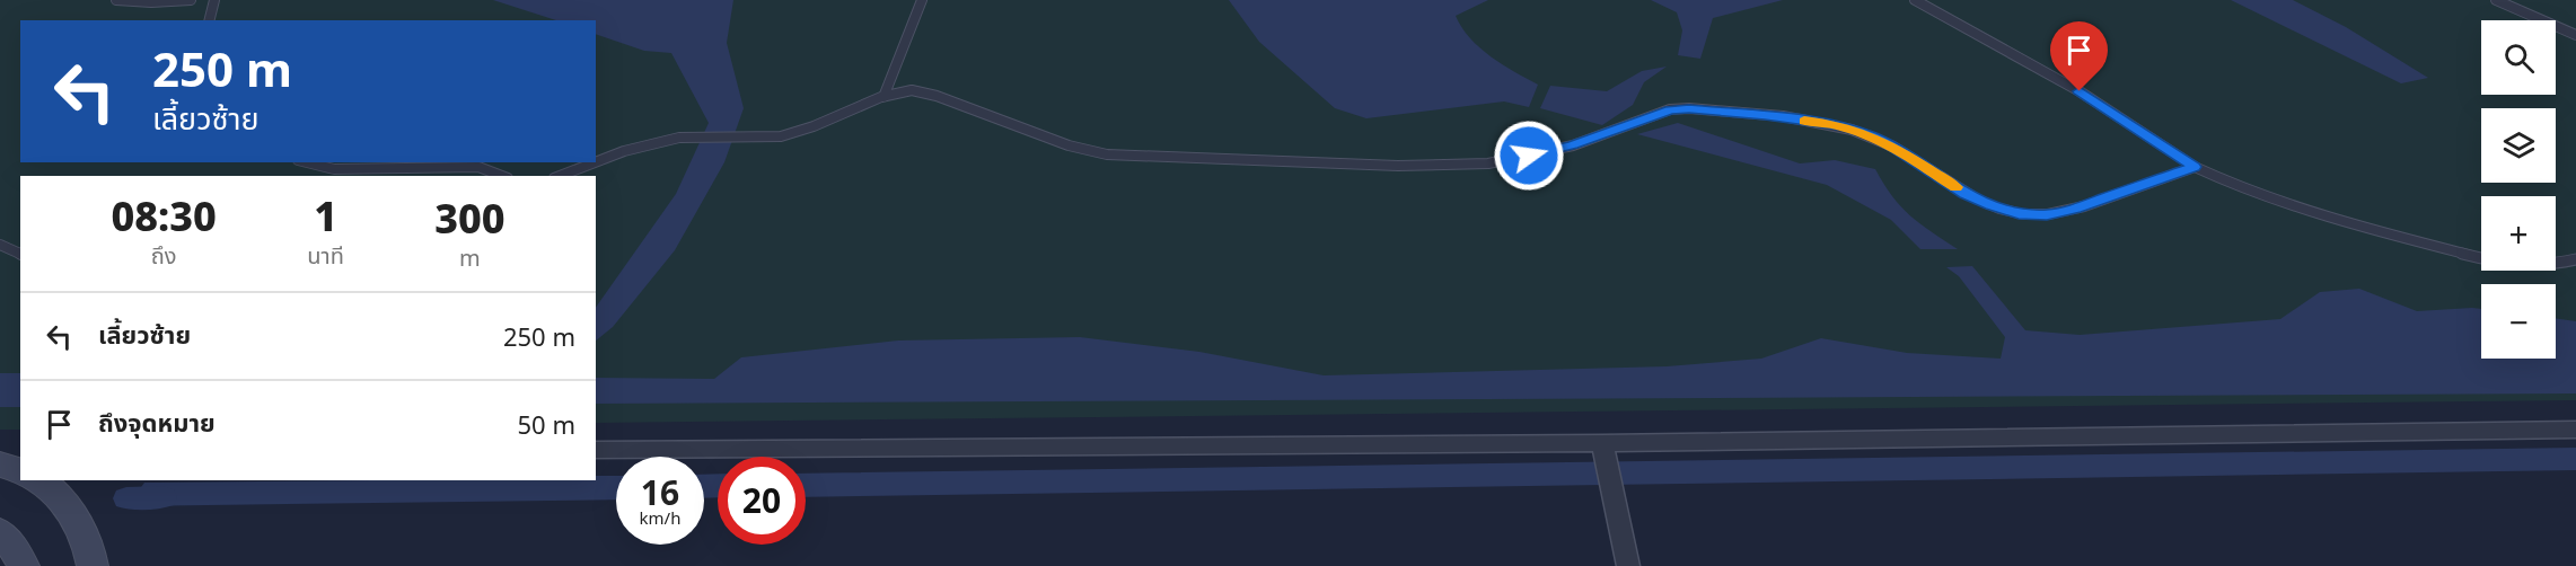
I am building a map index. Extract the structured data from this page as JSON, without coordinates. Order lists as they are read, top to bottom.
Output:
{
  "page": {
    "map_buttons": ["+", "−"],
    "turn": ["250 m", "เลี้ยวซ้าย"],
    "eta": [
      "08:30",
      "ถึง",
      "1",
      "นาที",
      "300",
      "m"
    ],
    "list": [
      {
        "name": "เลี้ยวซ้าย",
        "value": "250 m"
      },
      {
        "name": "ถึงจุดหมาย",
        "value": "50 m"
      }
    ],
    "speed": "16 km/h",
    "limit": "20"
  }
}
